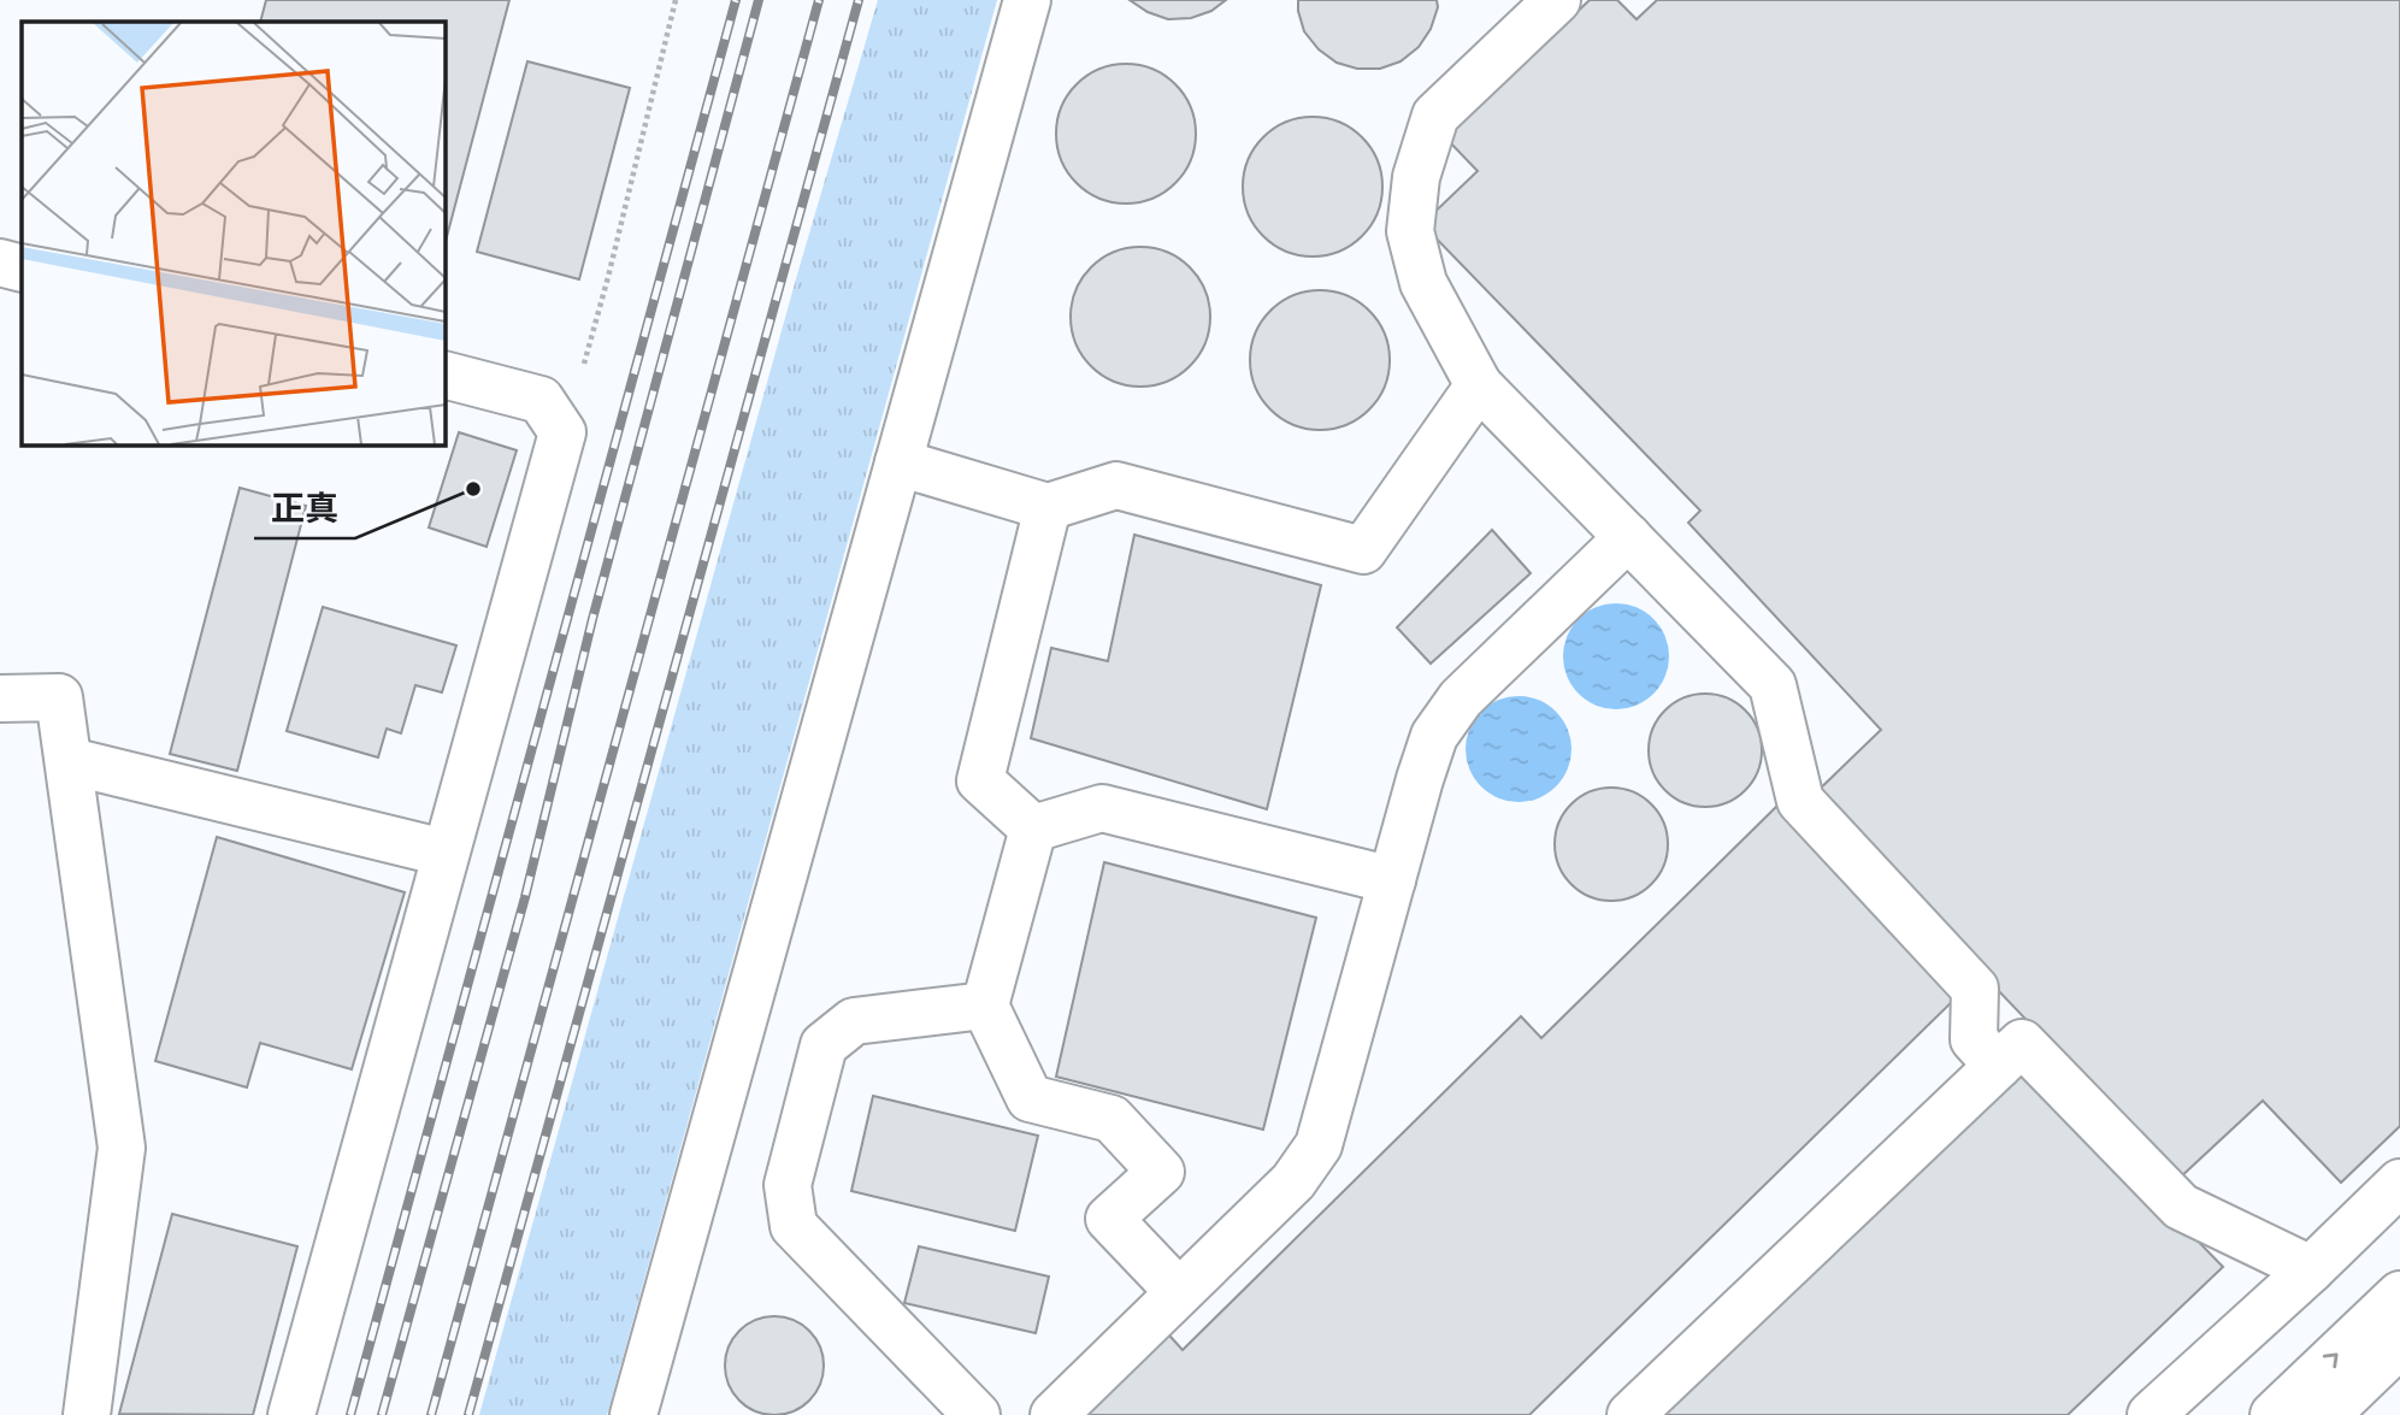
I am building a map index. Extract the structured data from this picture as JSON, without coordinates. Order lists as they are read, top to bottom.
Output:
{
  "places": ["正真"]
}
